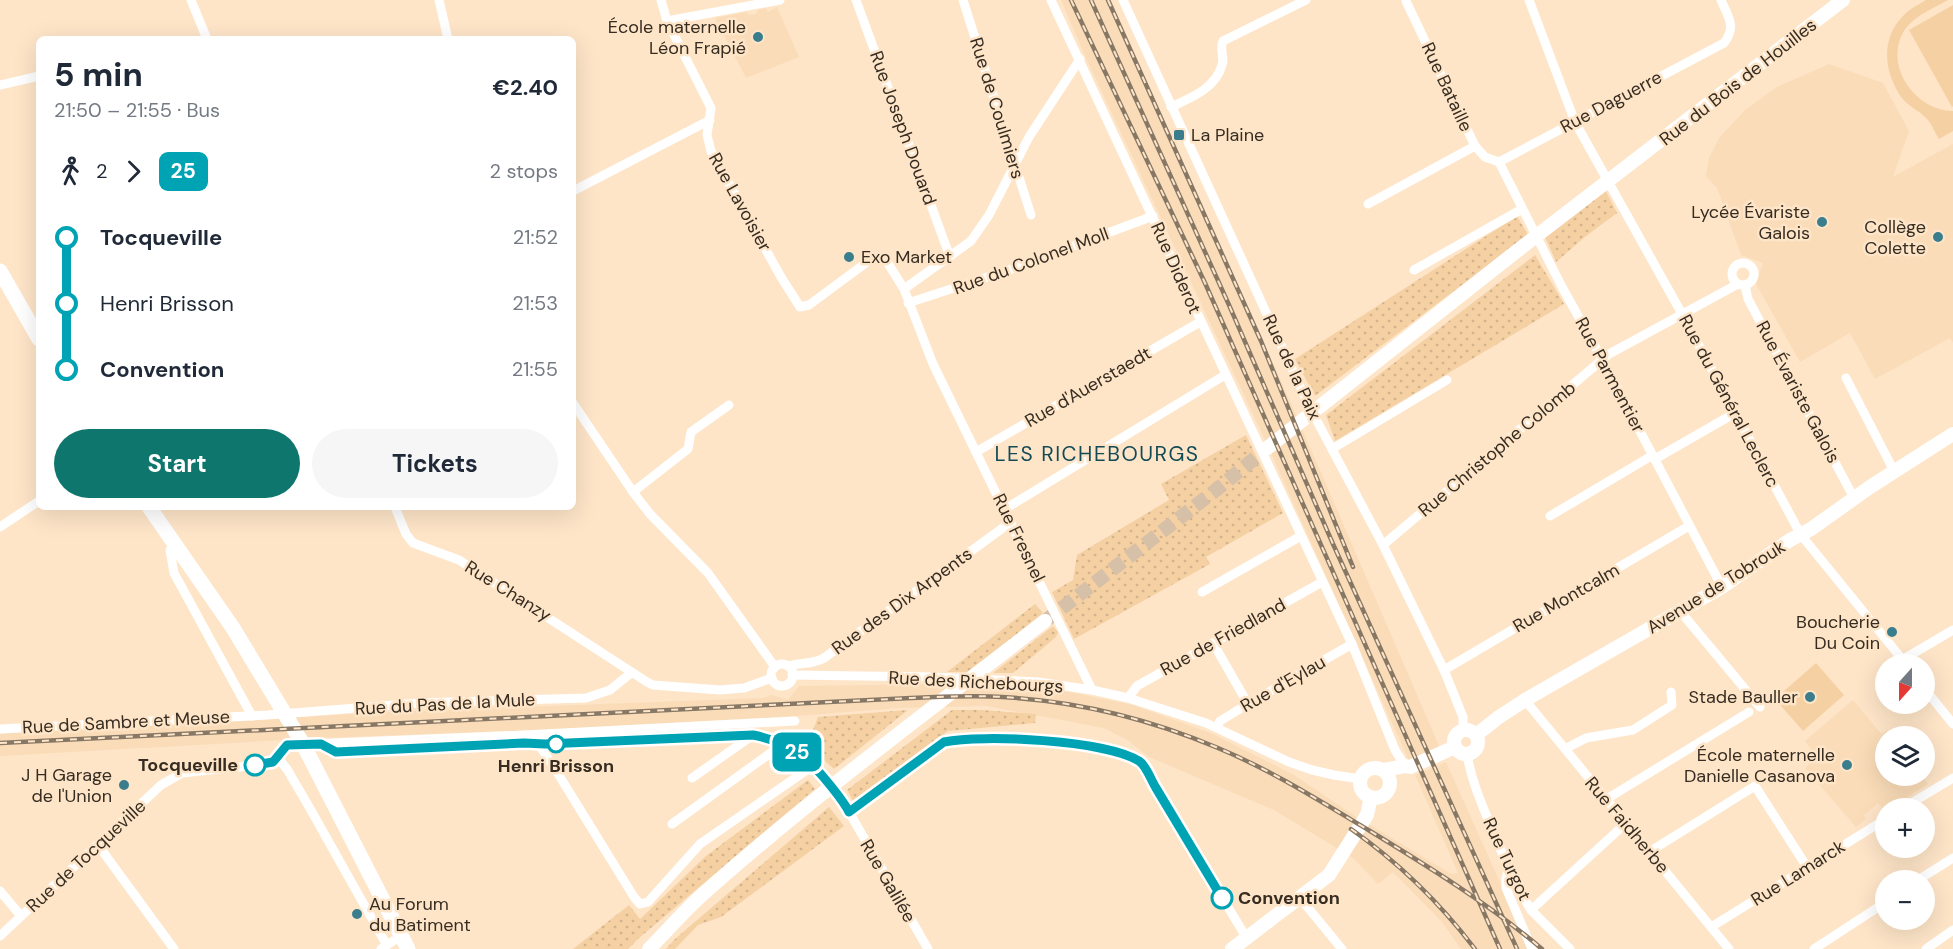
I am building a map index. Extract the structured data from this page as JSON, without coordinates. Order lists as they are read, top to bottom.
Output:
{
  "streets": {
    "main road": ["Rue du Bois de Houilles", "Avenue de Tobrouk"],
    "street": [
      "Rue Bataille",
      "Rue Daguerre",
      "Rue de Coulmiers",
      "Rue Joseph Douard",
      "Rue Lavoisier",
      "Rue du Colonel Moll",
      "Rue Diderot",
      "Rue de la Paix",
      "Rue Parmentier",
      "Rue d'Auerstaedt",
      "Rue Évariste Galois",
      "Rue du Général Leclerc",
      "Rue Christophe Colomb",
      "Rue Fresnel",
      "Rue Chanzy",
      "Rue Montcalm",
      "Rue des Dix Arpents",
      "Rue de Friedland",
      "Rue des Richebourgs",
      "Rue d'Eylau",
      "Rue du Pas de la Mule",
      "Rue de Sambre et Meuse",
      "Rue Faidherbe",
      "Rue de Tocqueville",
      "Rue Turgot",
      "Rue Lamarck",
      "Rue Galilée"
    ]
  },
  "crossings": [
    ["Rue Bataille", "Rue Daguerre"],
    ["Rue Bataille", "Rue Parmentier"],
    ["Rue Daguerre", "Rue Parmentier"],
    ["Rue Daguerre", "Rue du Général Leclerc"],
    ["Rue Lavoisier", "Rue Fresnel"],
    ["Rue du Colonel Moll", "Rue Diderot"],
    ["Rue du Colonel Moll", "Rue Fresnel"],
    ["Rue Diderot", "Rue d'Auerstaedt"],
    ["Rue Diderot", "Rue de Friedland"],
    ["Rue Diderot", "Rue d'Eylau"],
    ["Rue de la Paix", "Rue Christophe Colomb"],
    ["Rue de la Paix", "Avenue de Tobrouk"],
    ["Rue de la Paix", "Rue Montcalm"],
    ["Rue de la Paix", "Rue Turgot"],
    ["Rue Parmentier", "Rue Christophe Colomb"],
    ["Rue Parmentier", "Avenue de Tobrouk"],
    ["Rue Parmentier", "Rue Montcalm"],
    ["Rue d'Auerstaedt", "Rue Fresnel"],
    ["Rue Évariste Galois", "Rue Christophe Colomb"],
    ["Rue Évariste Galois", "Avenue de Tobrouk"],
    ["Rue du Général Leclerc", "Rue Christophe Colomb"],
    ["Rue du Général Leclerc", "Avenue de Tobrouk"],
    ["Rue Fresnel", "Rue des Dix Arpents"],
    ["Rue Fresnel", "Rue des Richebourgs"],
    ["Avenue de Tobrouk", "Rue Faidherbe"],
    ["Avenue de Tobrouk", "Rue Turgot"],
    ["Rue Chanzy", "Rue des Dix Arpents"],
    ["Rue Chanzy", "Rue des Richebourgs"],
    ["Rue Chanzy", "Rue du Pas de la Mule"],
    ["Rue des Dix Arpents", "Rue des Richebourgs"],
    ["Rue de Friedland", "Rue des Richebourgs"],
    ["Rue des Richebourgs", "Rue d'Eylau"],
    ["Rue du Pas de la Mule", "Rue de Sambre et Meuse"],
    ["Rue Faidherbe", "Rue Lamarck"]
  ],
  "districts": ["LES RICHEBOURGS"],
  "places": {
    "other": [
      "École maternelle Léon Frapié",
      "Lycée Évariste Galois",
      "Collège Colette",
      "Exo Market",
      "Boucherie Du Coin",
      "Stade Bauller",
      "Henri Brisson",
      "Tocqueville",
      "École maternelle Danielle Casanova",
      "J H Garage de l'Union",
      "Convention",
      "Au Forum du Batiment"
    ],
    "transit": ["La Plaine"]
  },
  "lines": ["bus line 25"],
  "north": "bottom",
  "page": {
    "on_map": "25",
    "heading": ["5 min", "21:50 – 21:55 · Bus", "€2.40"],
    "legs": ["2", "25", "2 stops"],
    "list": [
      {
        "name": "Tocqueville",
        "value": "21:52"
      },
      {
        "name": "Henri Brisson",
        "value": "21:53"
      },
      {
        "name": "Convention",
        "value": "21:55"
      }
    ],
    "buttons": ["Start", "Tickets"],
    "map_buttons": ["+", "−"]
  }
}
